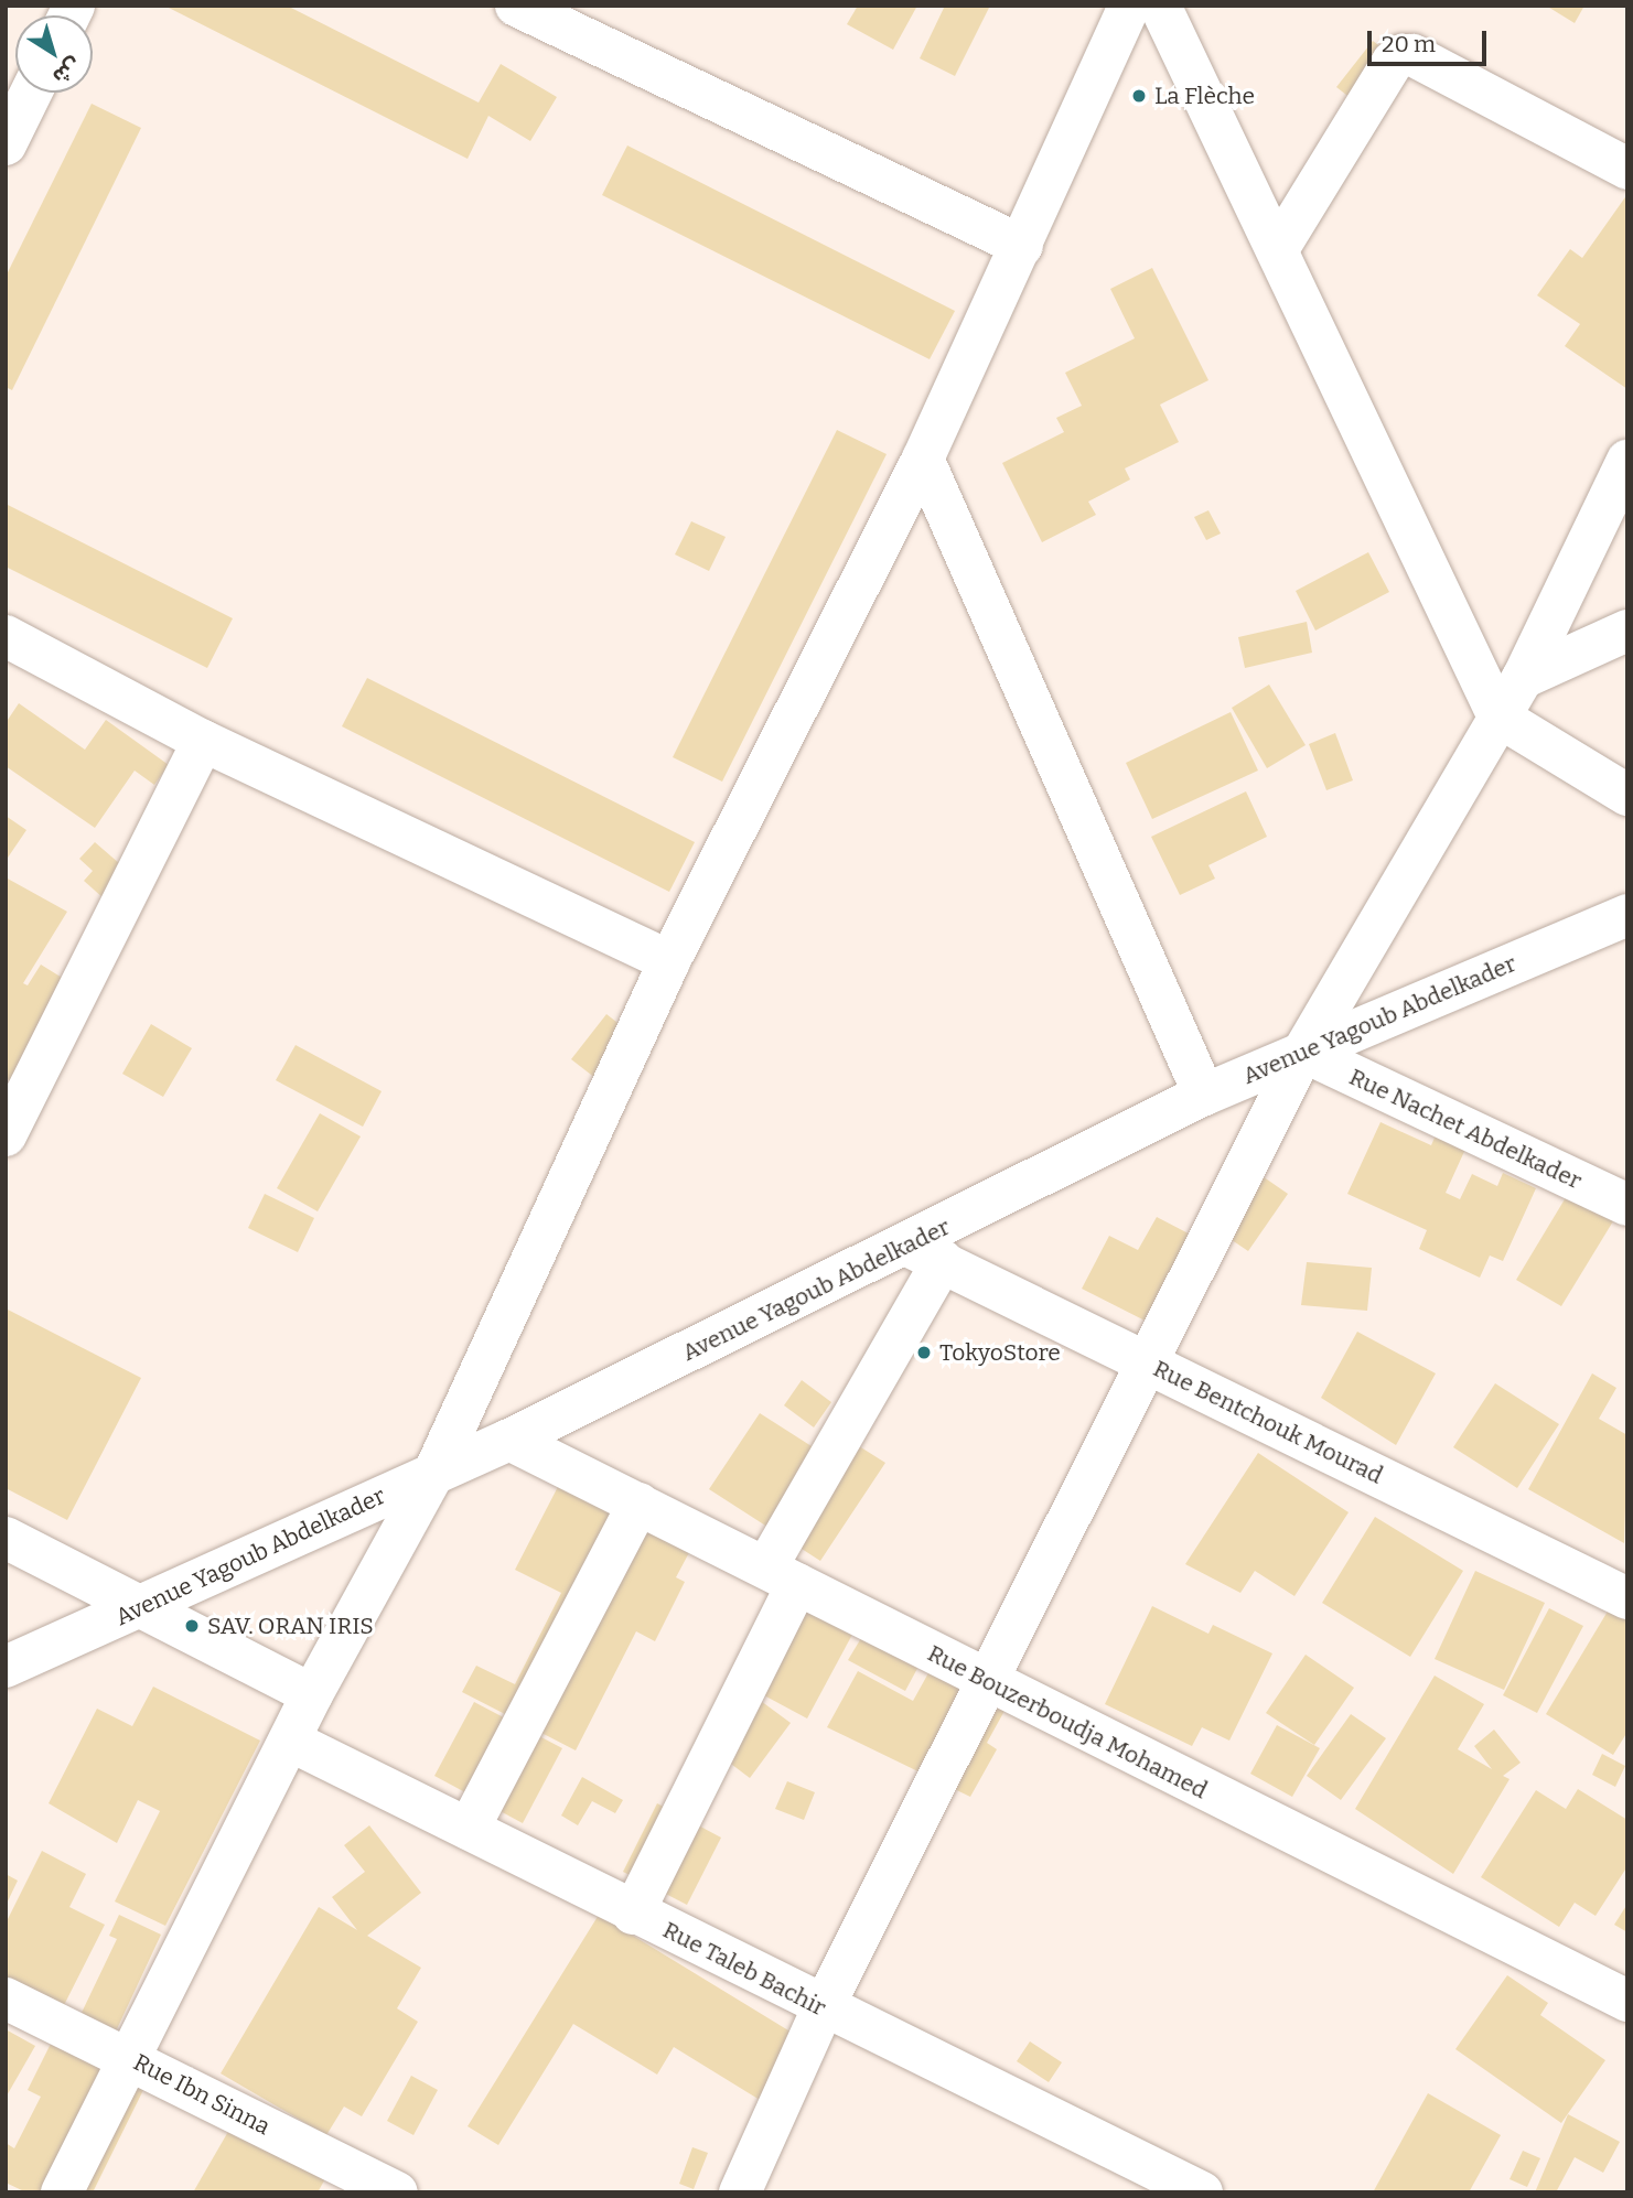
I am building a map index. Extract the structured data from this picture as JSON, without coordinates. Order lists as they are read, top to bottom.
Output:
{
  "streets": {
    "street": [
      "Avenue Yagoub Abdelkader",
      "Rue Nachet Abdelkader",
      "Rue Bentchouk Mourad",
      "Rue Bouzerboudja Mohamed",
      "Rue Taleb Bachir",
      "Rue Ibn Sinna"
    ]
  },
  "crossings": [
    ["Avenue Yagoub Abdelkader", "Rue Nachet Abdelkader"],
    ["Avenue Yagoub Abdelkader", "Rue Bentchouk Mourad"],
    ["Avenue Yagoub Abdelkader", "Rue Bouzerboudja Mohamed"]
  ],
  "places": ["La Flèche", "TokyoStore", "SAV. ORAN IRIS"],
  "scale_bar": "20 m",
  "north": "bottom right"
}
